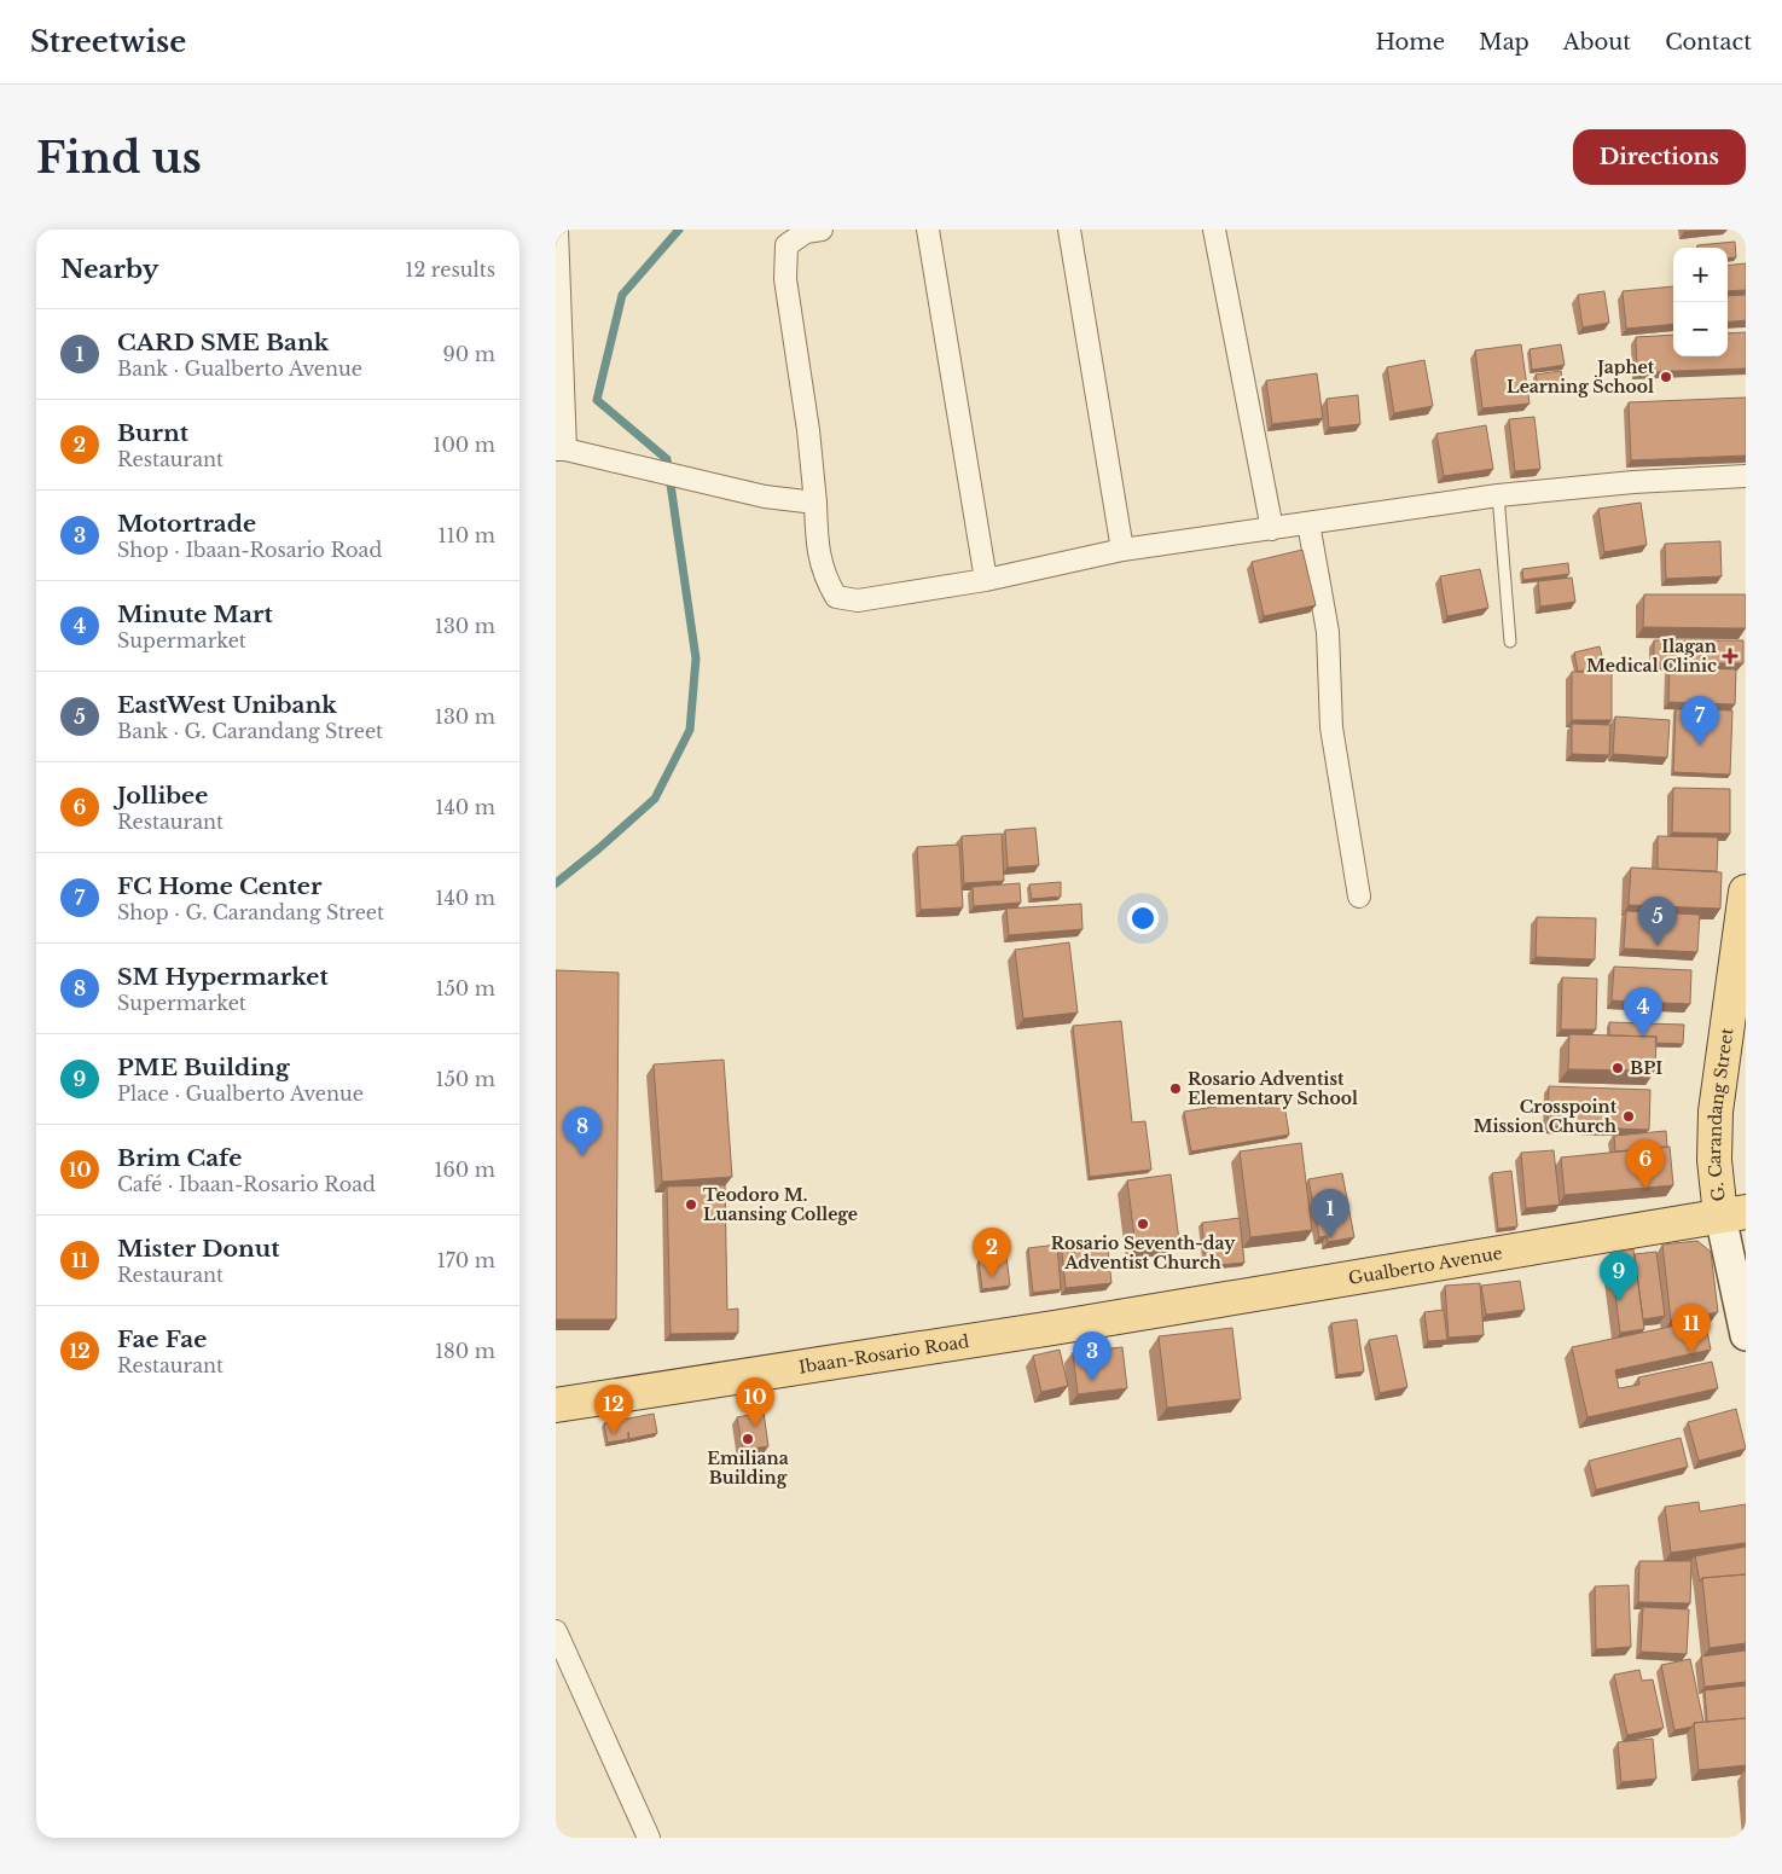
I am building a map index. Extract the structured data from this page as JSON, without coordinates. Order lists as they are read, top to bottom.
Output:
{
  "streets": {
    "main road": ["G. Carandang Street", "Gualberto Avenue", "Ibaan-Rosario Road"]
  },
  "crossings": [
    ["G. Carandang Street", "Gualberto Avenue"],
    ["Gualberto Avenue", "Ibaan-Rosario Road"]
  ],
  "places": {
    "other": [
      "Japhet Learning School",
      "BPI",
      "Rosario Adventist Elementary School",
      "Crosspoint Mission Church",
      "Teodoro M. Luansing College",
      "Rosario Seventh-day Adventist Church",
      "Emiliana Building"
    ],
    "health": ["Ilagan Medical Clinic"]
  },
  "page": {
    "header": "Streetwise",
    "nav": [
      "Home",
      "Map",
      "About",
      "Contact"
    ],
    "buttons": "Directions",
    "title": "Find us",
    "heading": ["Nearby", "12 results"],
    "map_buttons": ["+", "−"],
    "list": [
      {
        "mark": "1",
        "name": "CARD SME Bank",
        "note": "Bank · Gualberto Avenue",
        "value": "90 m"
      },
      {
        "mark": "2",
        "name": "Burnt",
        "note": "Restaurant",
        "value": "100 m"
      },
      {
        "mark": "3",
        "name": "Motortrade",
        "note": "Shop · Ibaan-Rosario Road",
        "value": "110 m"
      },
      {
        "mark": "4",
        "name": "Minute Mart",
        "note": "Supermarket",
        "value": "130 m"
      },
      {
        "mark": "5",
        "name": "EastWest Unibank",
        "note": "Bank · G. Carandang Street",
        "value": "130 m"
      },
      {
        "mark": "6",
        "name": "Jollibee",
        "note": "Restaurant",
        "value": "140 m"
      },
      {
        "mark": "7",
        "name": "FC Home Center",
        "note": "Shop · G. Carandang Street",
        "value": "140 m"
      },
      {
        "mark": "8",
        "name": "SM Hypermarket",
        "note": "Supermarket",
        "value": "150 m"
      },
      {
        "mark": "9",
        "name": "PME Building",
        "note": "Place · Gualberto Avenue",
        "value": "150 m"
      },
      {
        "mark": "10",
        "name": "Brim Cafe",
        "note": "Café · Ibaan-Rosario Road",
        "value": "160 m"
      },
      {
        "mark": "11",
        "name": "Mister Donut",
        "note": "Restaurant",
        "value": "170 m"
      },
      {
        "mark": "12",
        "name": "Fae Fae",
        "note": "Restaurant",
        "value": "180 m"
      }
    ],
    "pins": [
      "7",
      "5",
      "4",
      "8",
      "6",
      "1",
      "2",
      "9",
      "11",
      "3",
      "10",
      "12"
    ]
  }
}
